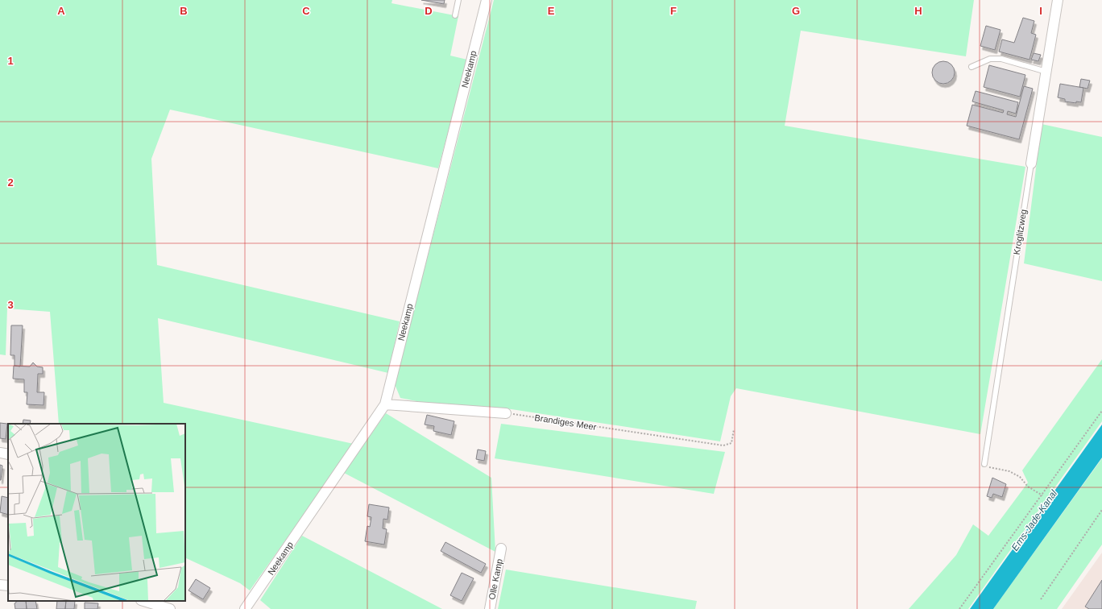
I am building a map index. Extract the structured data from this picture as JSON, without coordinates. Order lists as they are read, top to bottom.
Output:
{
  "streets": {
    "street": ["Neekamp", "Kroglitzweg", "Olle Kamp"],
    "path": ["Brandiges Meer"]
  },
  "water": ["Ems-Jade-Kanal"],
  "grid": {
    "columns": [
      "A",
      "B",
      "C",
      "D",
      "E",
      "F",
      "G",
      "H",
      "I"
    ],
    "rows": ["1", "2", "3"]
  }
}
